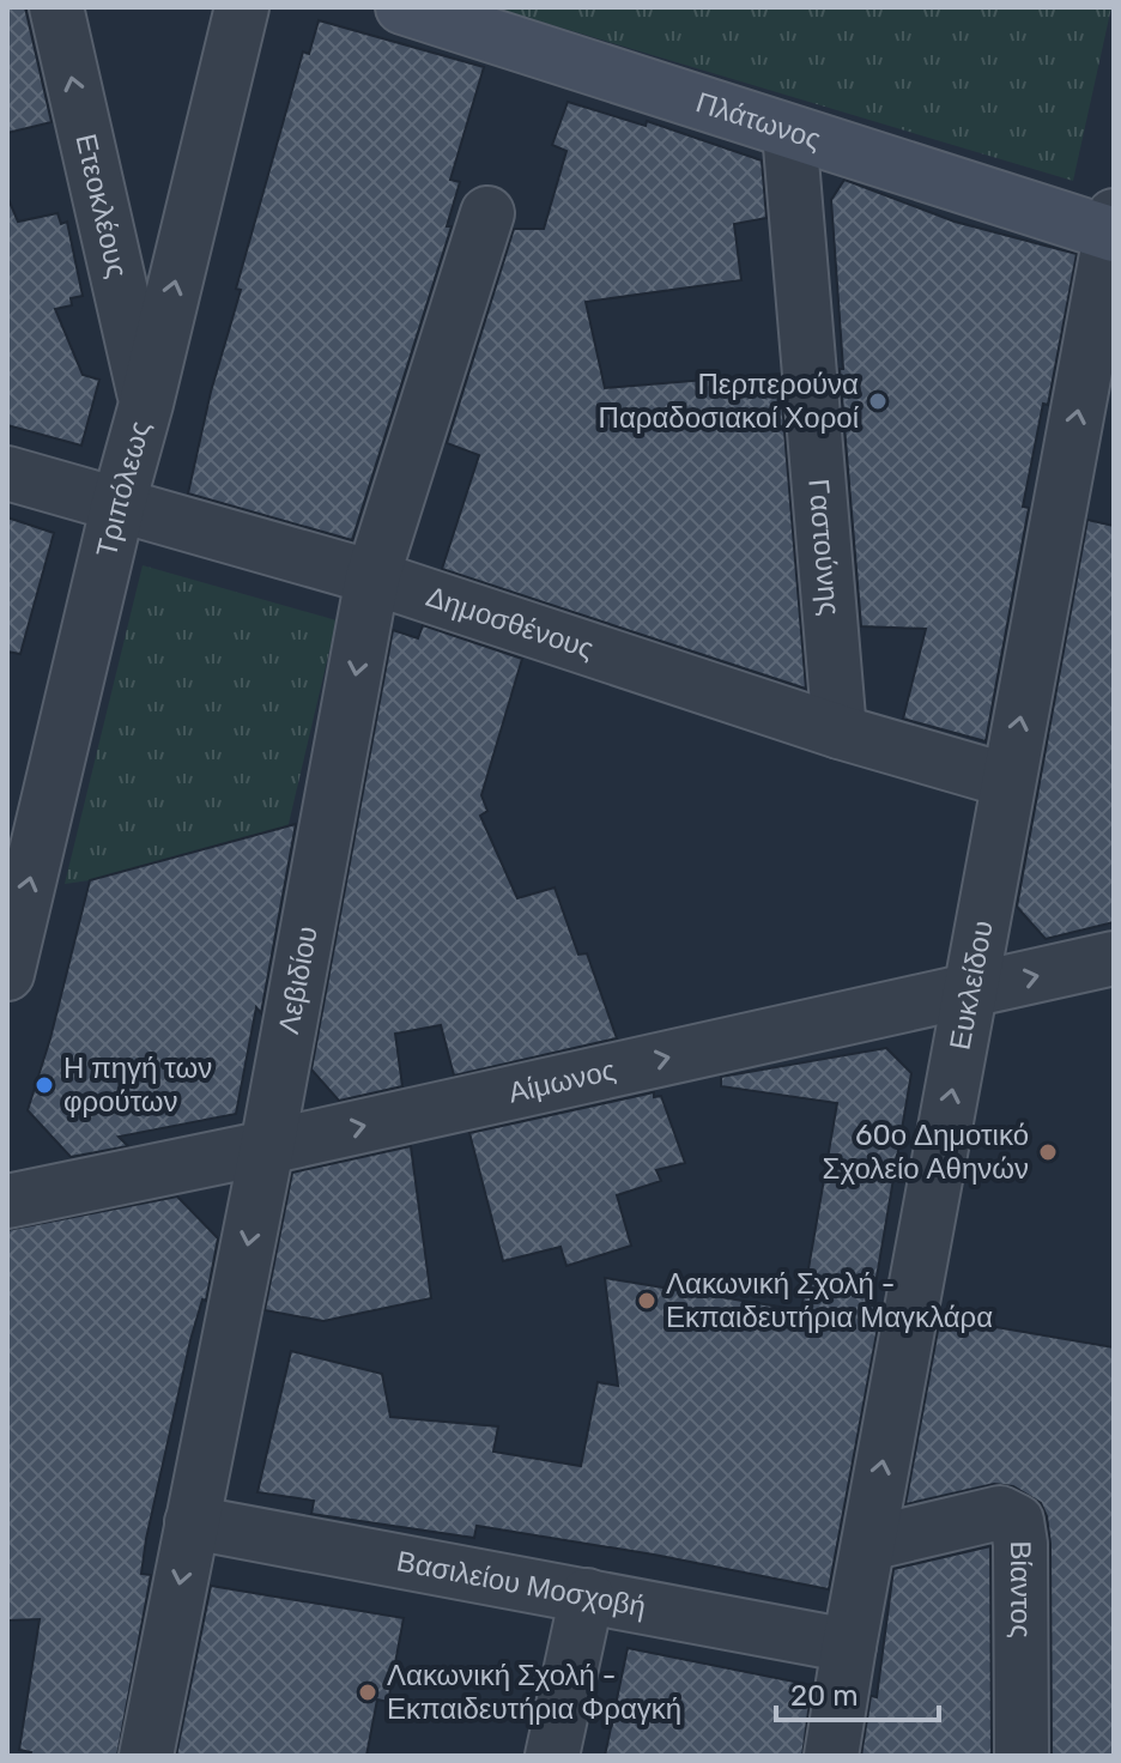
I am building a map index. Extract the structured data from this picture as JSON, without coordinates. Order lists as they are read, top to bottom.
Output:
{
  "streets": {
    "street": [
      "Πλάτωνος",
      "Ετεοκλέους",
      "Τριπόλεως",
      "Γαστούνης",
      "Δημοσθένους",
      "Λεβιδίου",
      "Ευκλείδου",
      "Αίμωνος",
      "Βασιλείου Μοσχοβή",
      "Βίαντος"
    ]
  },
  "crossings": [
    ["Πλάτωνος", "Γαστούνης"],
    ["Πλάτωνος", "Ευκλείδου"],
    ["Ετεοκλέους", "Τριπόλεως"],
    ["Τριπόλεως", "Δημοσθένους"],
    ["Γαστούνης", "Δημοσθένους"],
    ["Δημοσθένους", "Λεβιδίου"],
    ["Δημοσθένους", "Ευκλείδου"],
    ["Λεβιδίου", "Αίμωνος"],
    ["Λεβιδίου", "Βασιλείου Μοσχοβή"],
    ["Ευκλείδου", "Αίμωνος"],
    ["Ευκλείδου", "Βασιλείου Μοσχοβή"],
    ["Ευκλείδου", "Βίαντος"]
  ],
  "one_way": [
    "Ετεοκλέους",
    "Τριπόλεως",
    "Λεβιδίου",
    "Ευκλείδου",
    "Αίμωνος"
  ],
  "places": [
    "Περπερούνα Παραδοσιακοί Χοροί",
    "Η πηγή των φρούτων",
    "60ο Δημοτικό Σχολείο Αθηνών",
    "Λακωνική Σχολή - Εκπαιδευτήρια Μαγκλάρα",
    "Λακωνική Σχολή - Εκπαιδευτήρια Φραγκή"
  ],
  "scale_bar": "20 m"
}
